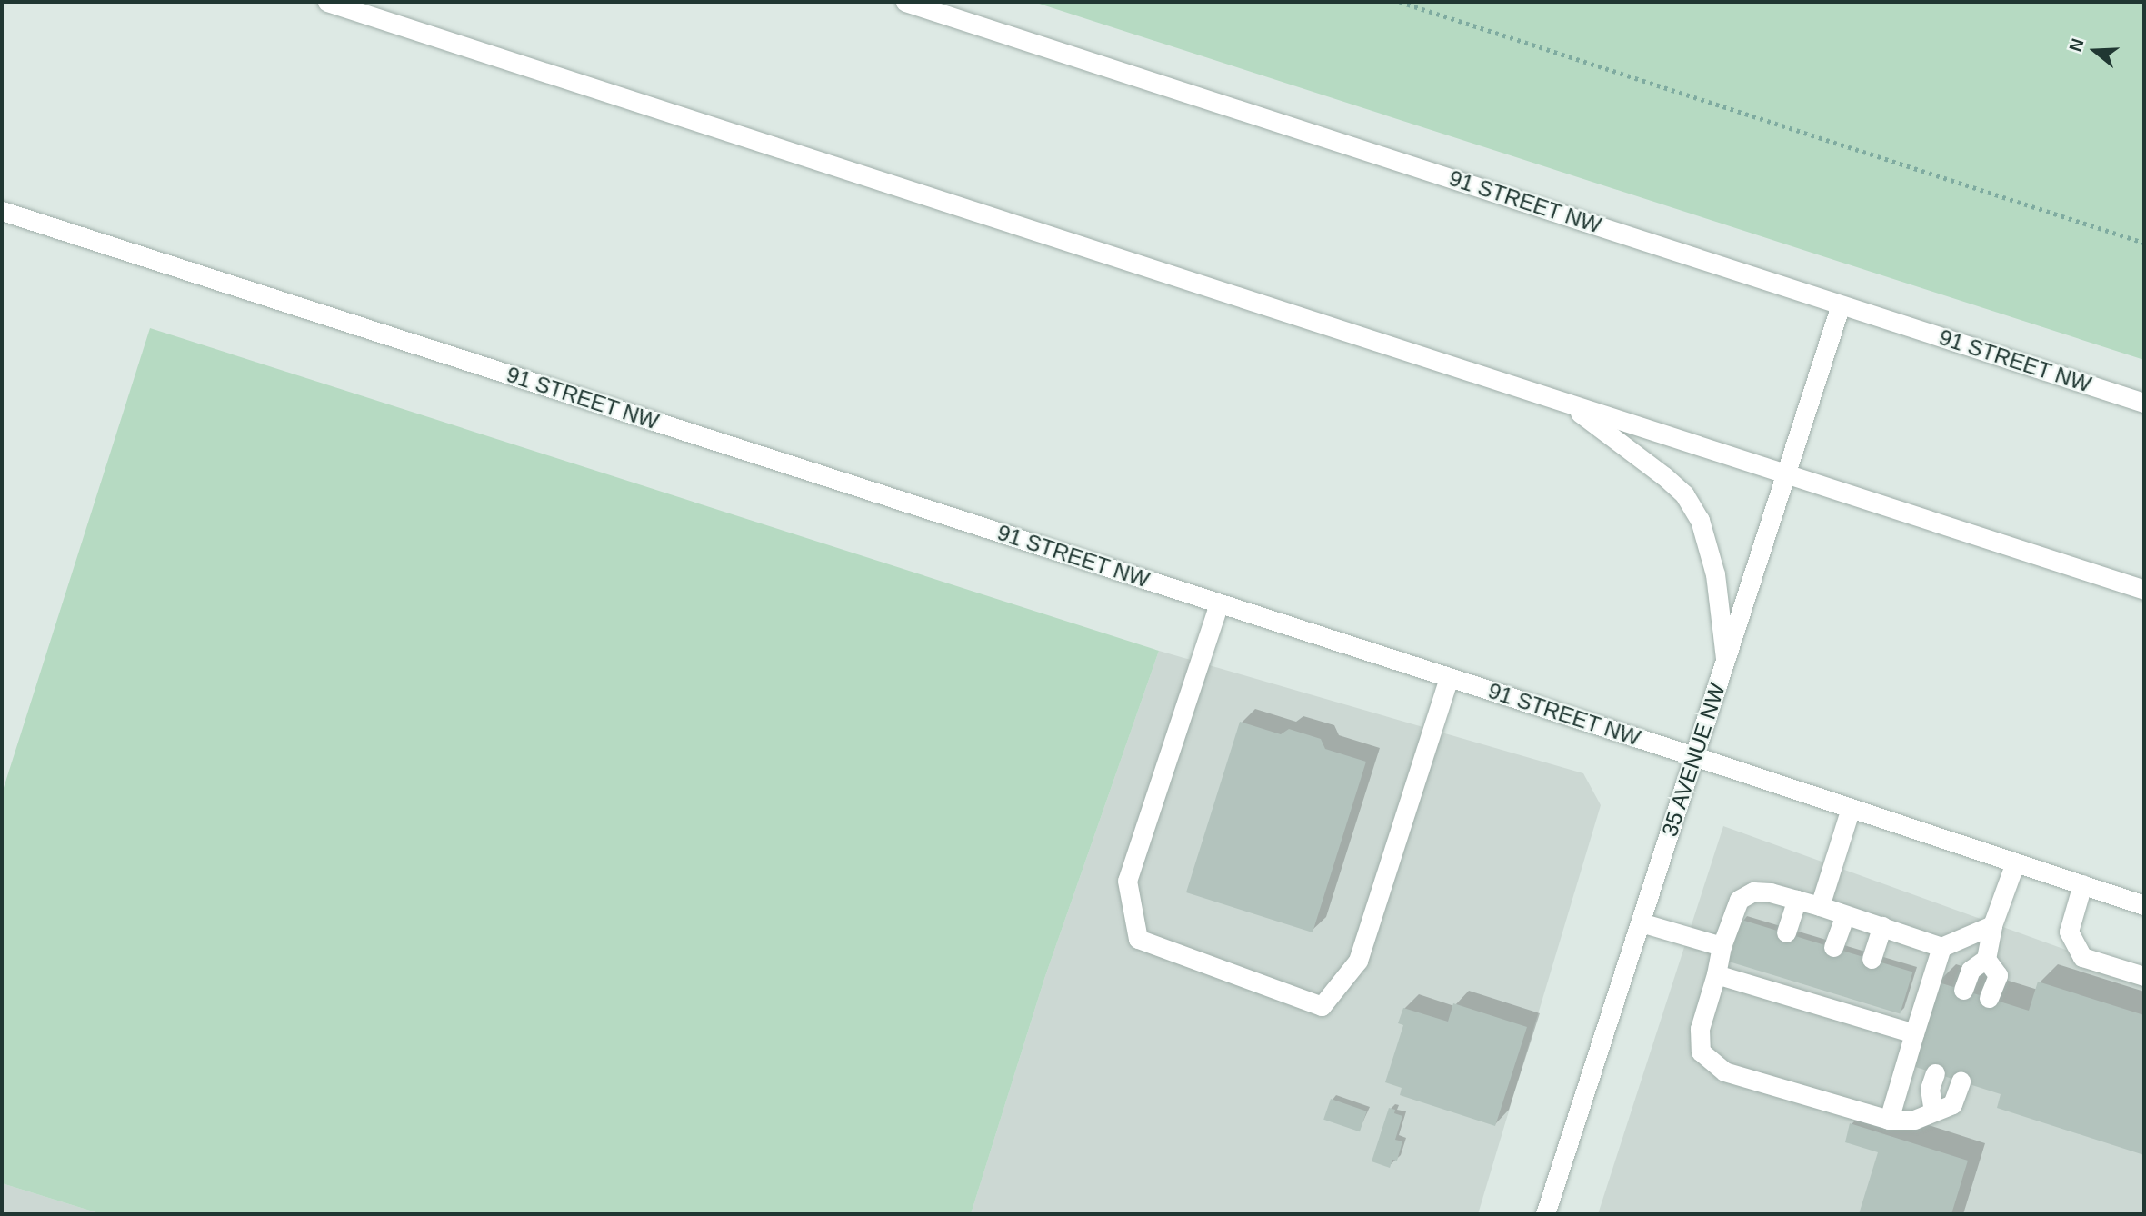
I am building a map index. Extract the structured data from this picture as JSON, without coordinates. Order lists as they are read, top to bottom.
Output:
{
  "streets": {
    "main road": ["91 STREET NW", "35 AVENUE NW"]
  },
  "crossings": [
    ["91 STREET NW", "35 AVENUE NW"]
  ],
  "north": "left"
}
